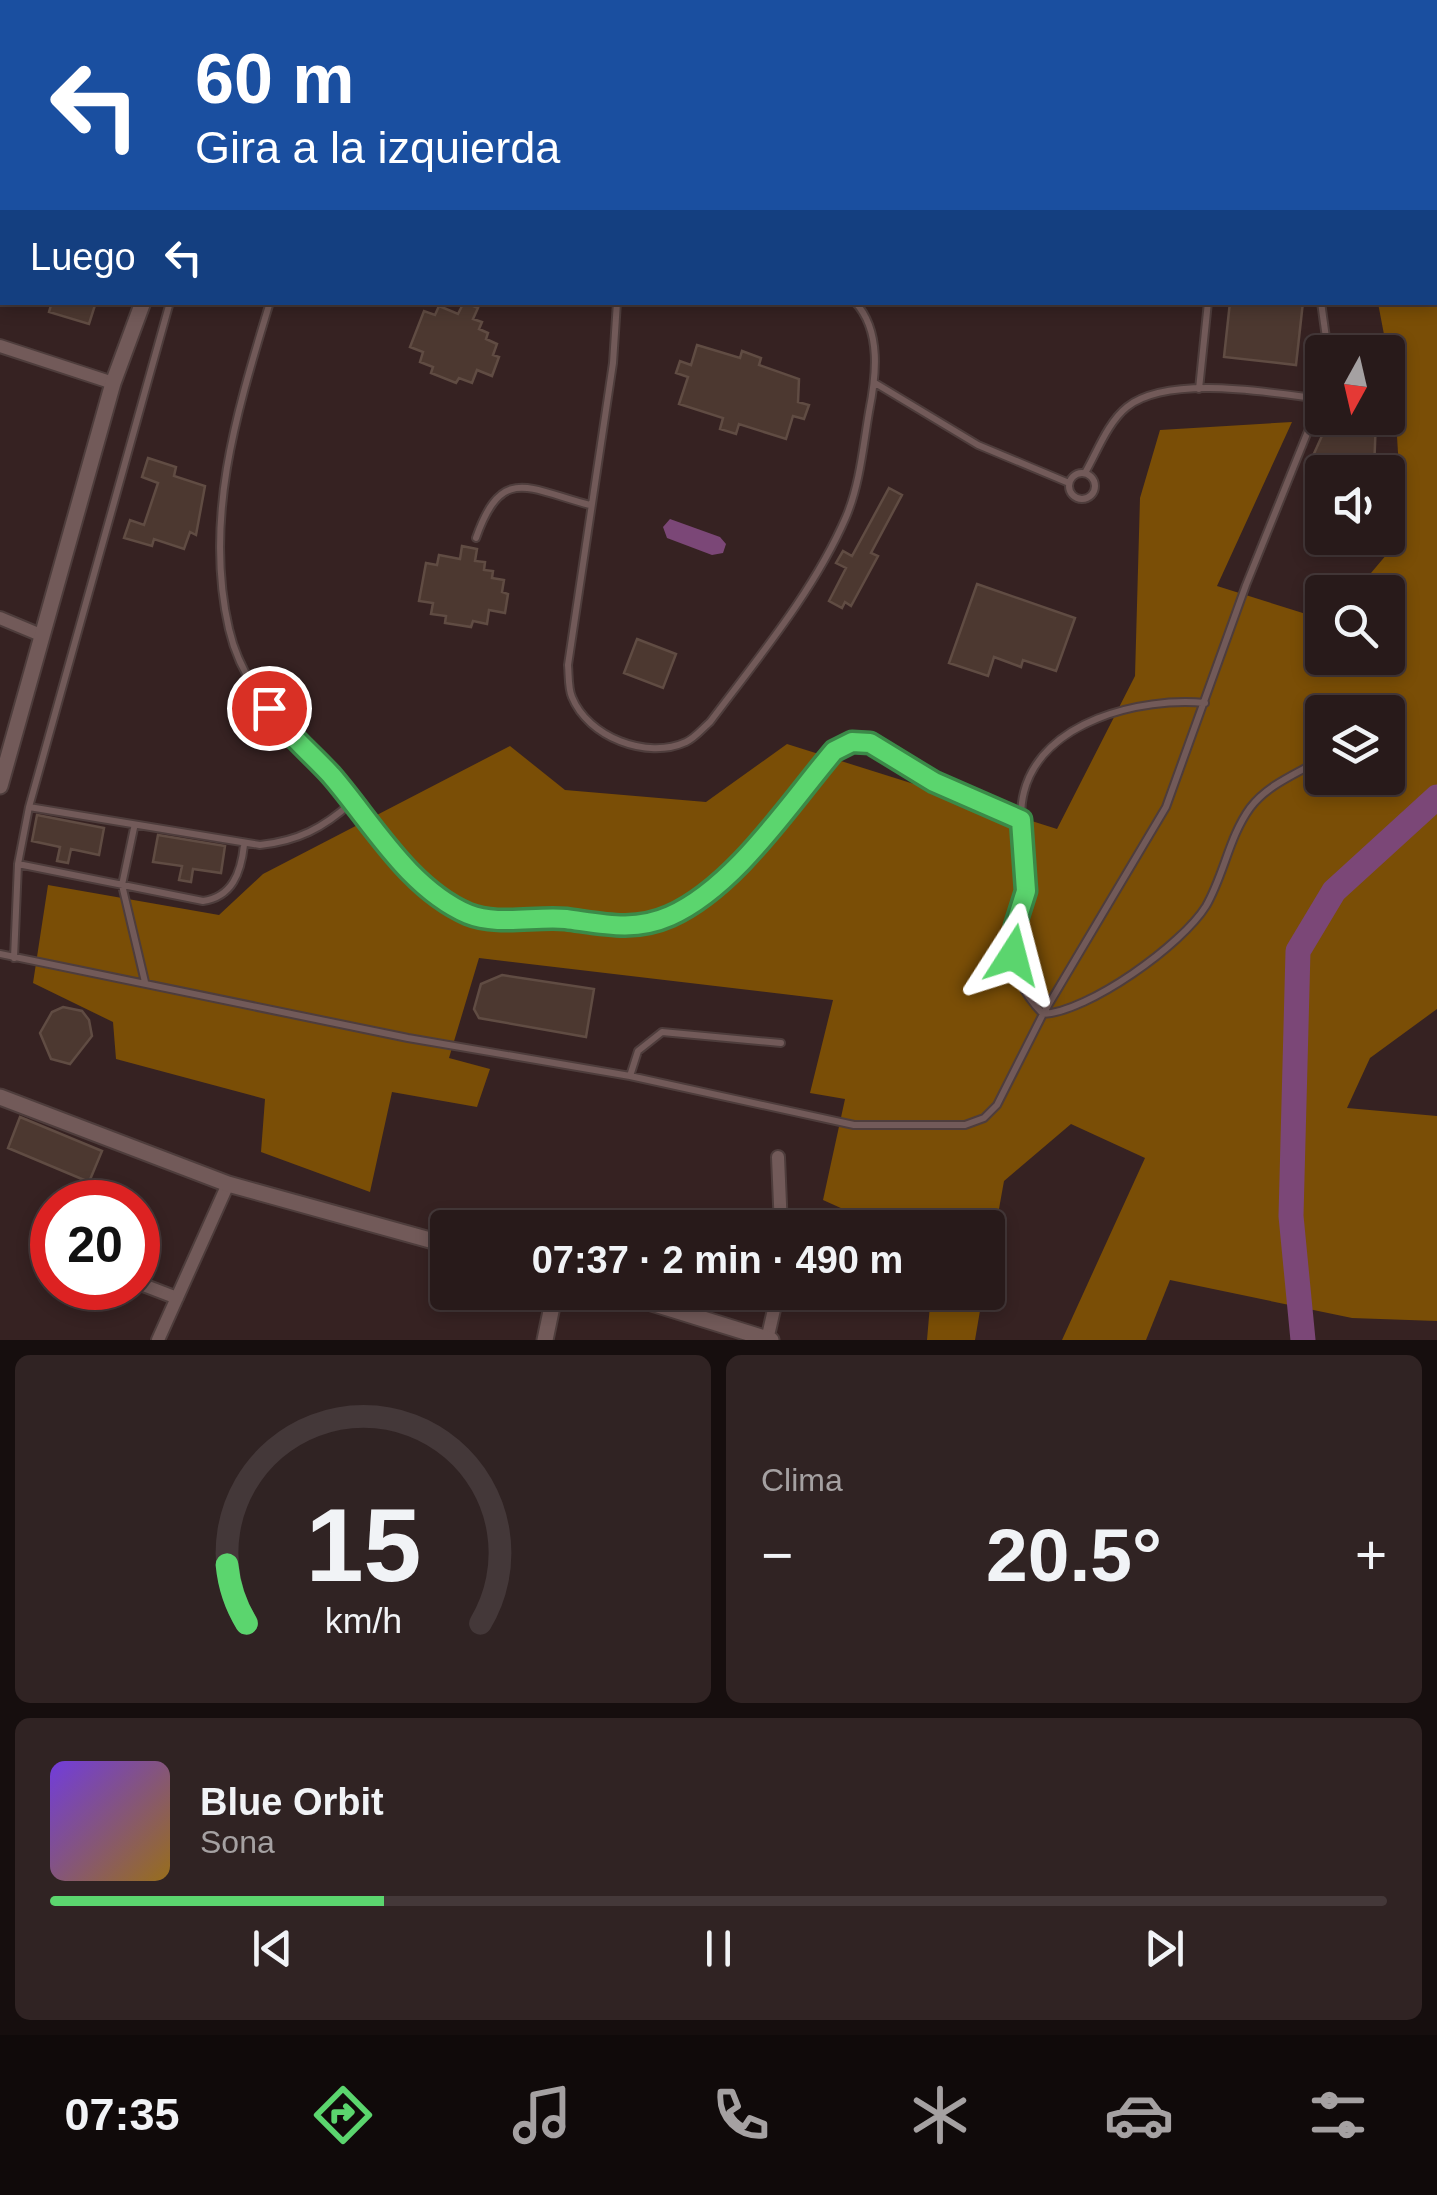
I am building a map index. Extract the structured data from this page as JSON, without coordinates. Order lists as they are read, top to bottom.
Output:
{
  "north": "bottom",
  "page": {
    "turn": ["60 m", "Gira a la izquierda"],
    "then": "Luego",
    "limit": "20",
    "trip": "07:37 · 2 min · 490 m",
    "tile": "Clima",
    "heat": ["−", "20.5°", "+"],
    "song": ["Blue Orbit", "Sona"],
    "tabs": "07:35",
    "gauge": ["15", "km/h"]
  }
}
